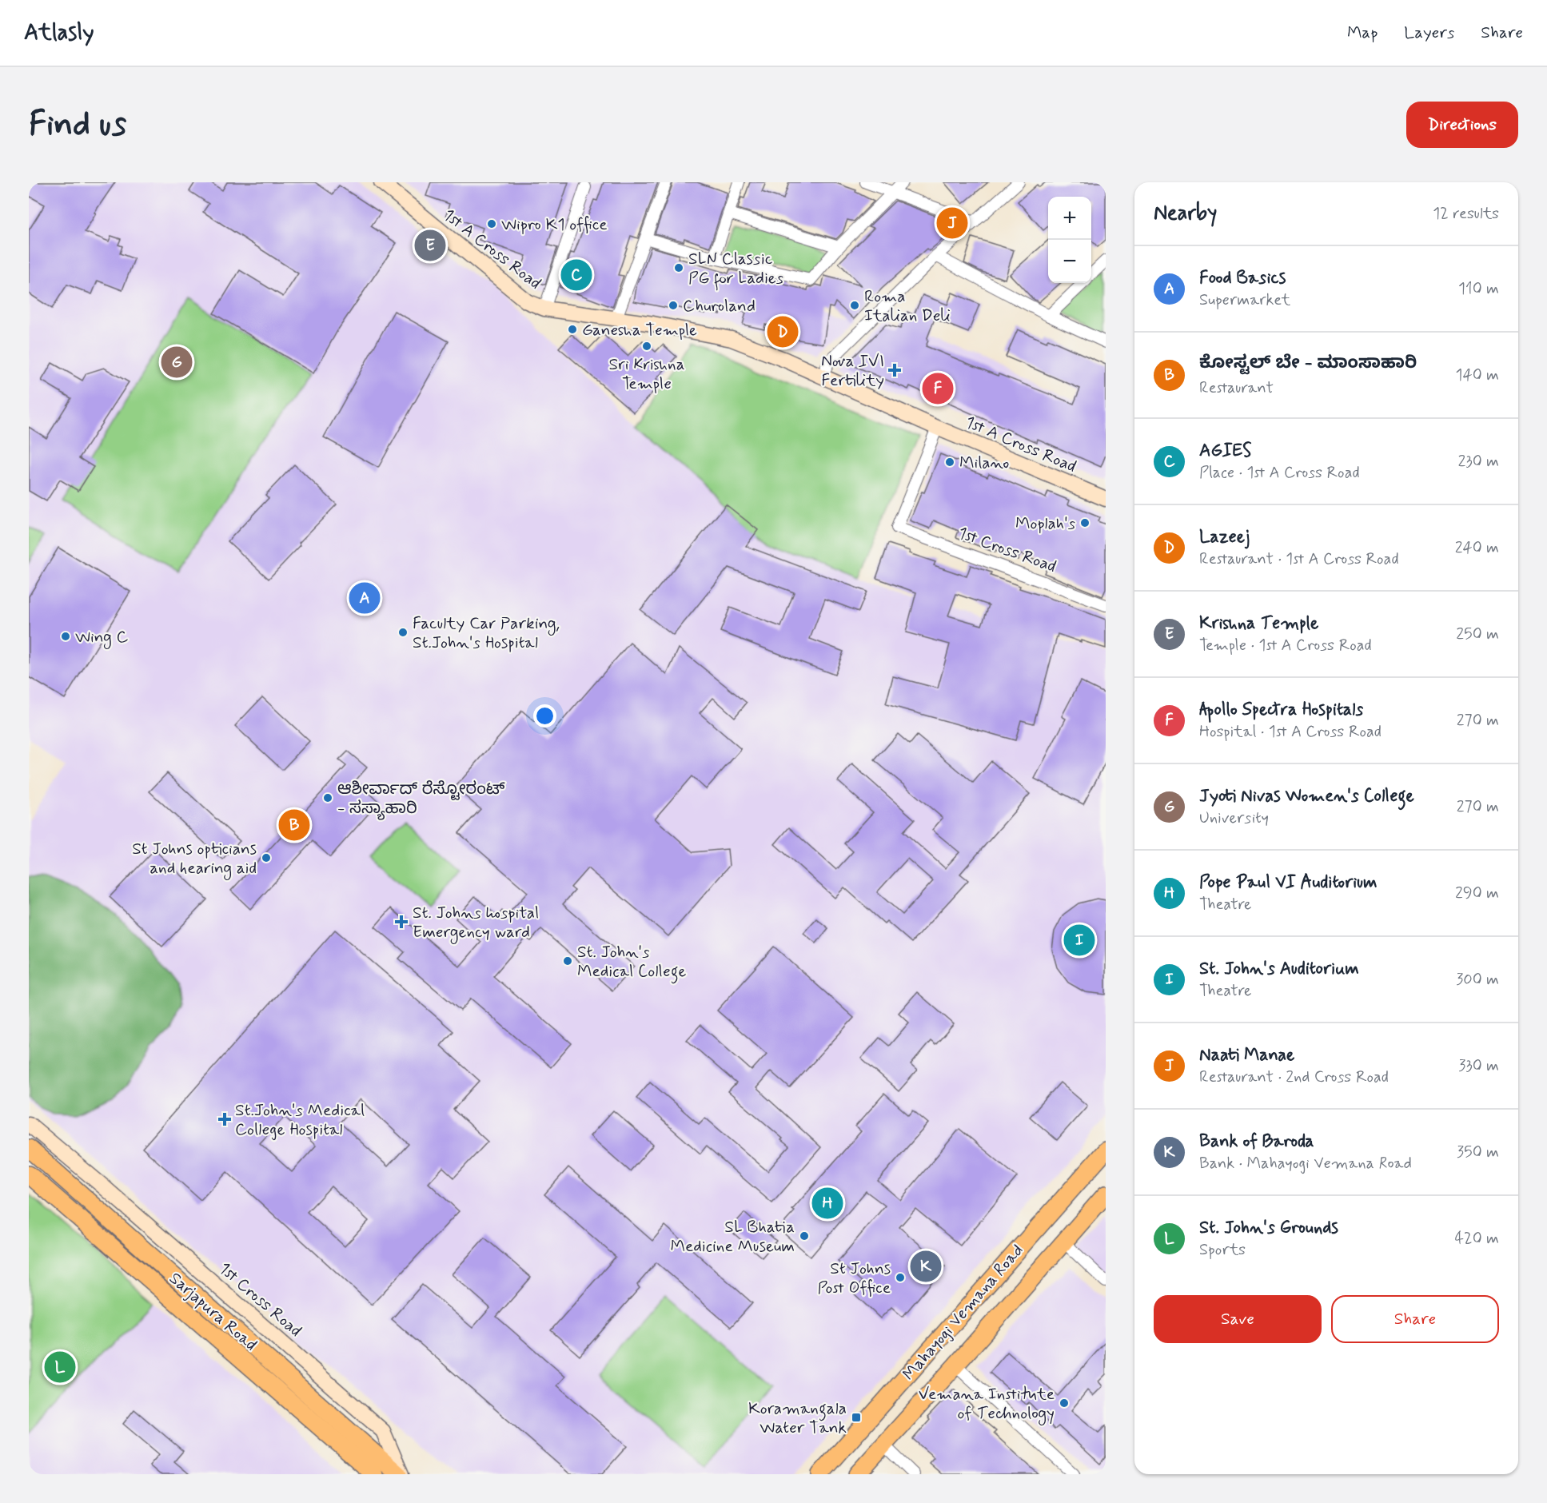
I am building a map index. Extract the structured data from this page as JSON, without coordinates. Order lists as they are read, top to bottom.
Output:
{
  "streets": {
    "main road": ["Sarjapura Road", "Mahayogi Vemana Road"],
    "street": ["1st A Cross Road", "1st Cross Road"]
  },
  "crossings": [
    ["1st A Cross Road", "1st Cross Road"],
    ["1st Cross Road", "Sarjapura Road"]
  ],
  "places": {
    "other": [
      "Wipro K1 office",
      "SLN Classic PG for Ladies",
      "Churoland",
      "Roma Italian Deli",
      "Ganesha Temple",
      "Sri Krishna Temple",
      "Milano",
      "Moplah's",
      "Faculty Car Parking, St.John's Hospital",
      "Wing C",
      "ಆಶೀರ್ವಾದ್ ರೆಸ್ಟೋರಂಟ್ - ಸಸ್ಯಾಹಾರಿ",
      "St Johns opticians and hearing aid",
      "St. John's Medical College",
      "SL Bhatia Medicine Museum",
      "St Johns Post Office",
      "Vemana Institute of Technology"
    ],
    "health": ["Nova IVI Fertility", "St. Johns hospital Emergency ward", "St.John's Medical College Hospital"],
    "transit": ["Koramangala Water Tank"]
  },
  "page": {
    "header": "Atlasly",
    "nav": ["Map", "Layers", "Share"],
    "buttons": [
      "Directions",
      ["Save", "Share"]
    ],
    "title": "Find us",
    "heading": ["Nearby", "12 results"],
    "map_buttons": ["+", "−"],
    "pins": [
      "J",
      "E",
      "C",
      "D",
      "G",
      "F",
      "A",
      "B",
      "I",
      "H",
      "K",
      "L"
    ],
    "list": [
      {
        "mark": "A",
        "name": "Food Basics",
        "note": "Supermarket",
        "value": "110 m"
      },
      {
        "mark": "B",
        "name": "ಕೋಸ್ಟಲ್ ಬೇ - ಮಾಂಸಾಹಾರಿ",
        "note": "Restaurant",
        "value": "140 m"
      },
      {
        "mark": "C",
        "name": "AGIES",
        "note": "Place · 1st A Cross Road",
        "value": "230 m"
      },
      {
        "mark": "D",
        "name": "Lazeej",
        "note": "Restaurant · 1st A Cross Road",
        "value": "240 m"
      },
      {
        "mark": "E",
        "name": "Krishna Temple",
        "note": "Temple · 1st A Cross Road",
        "value": "250 m"
      },
      {
        "mark": "F",
        "name": "Apollo Spectra Hospitals",
        "note": "Hospital · 1st A Cross Road",
        "value": "270 m"
      },
      {
        "mark": "G",
        "name": "Jyoti Nivas Women's College",
        "note": "University",
        "value": "270 m"
      },
      {
        "mark": "H",
        "name": "Pope Paul VI Auditorium",
        "note": "Theatre",
        "value": "290 m"
      },
      {
        "mark": "I",
        "name": "St. John's Auditorium",
        "note": "Theatre",
        "value": "300 m"
      },
      {
        "mark": "J",
        "name": "Naati Manae",
        "note": "Restaurant · 2nd Cross Road",
        "value": "330 m"
      },
      {
        "mark": "K",
        "name": "Bank of Baroda",
        "note": "Bank · Mahayogi Vemana Road",
        "value": "350 m"
      },
      {
        "mark": "L",
        "name": "St. John's Grounds",
        "note": "Sports",
        "value": "420 m"
      }
    ]
  }
}
